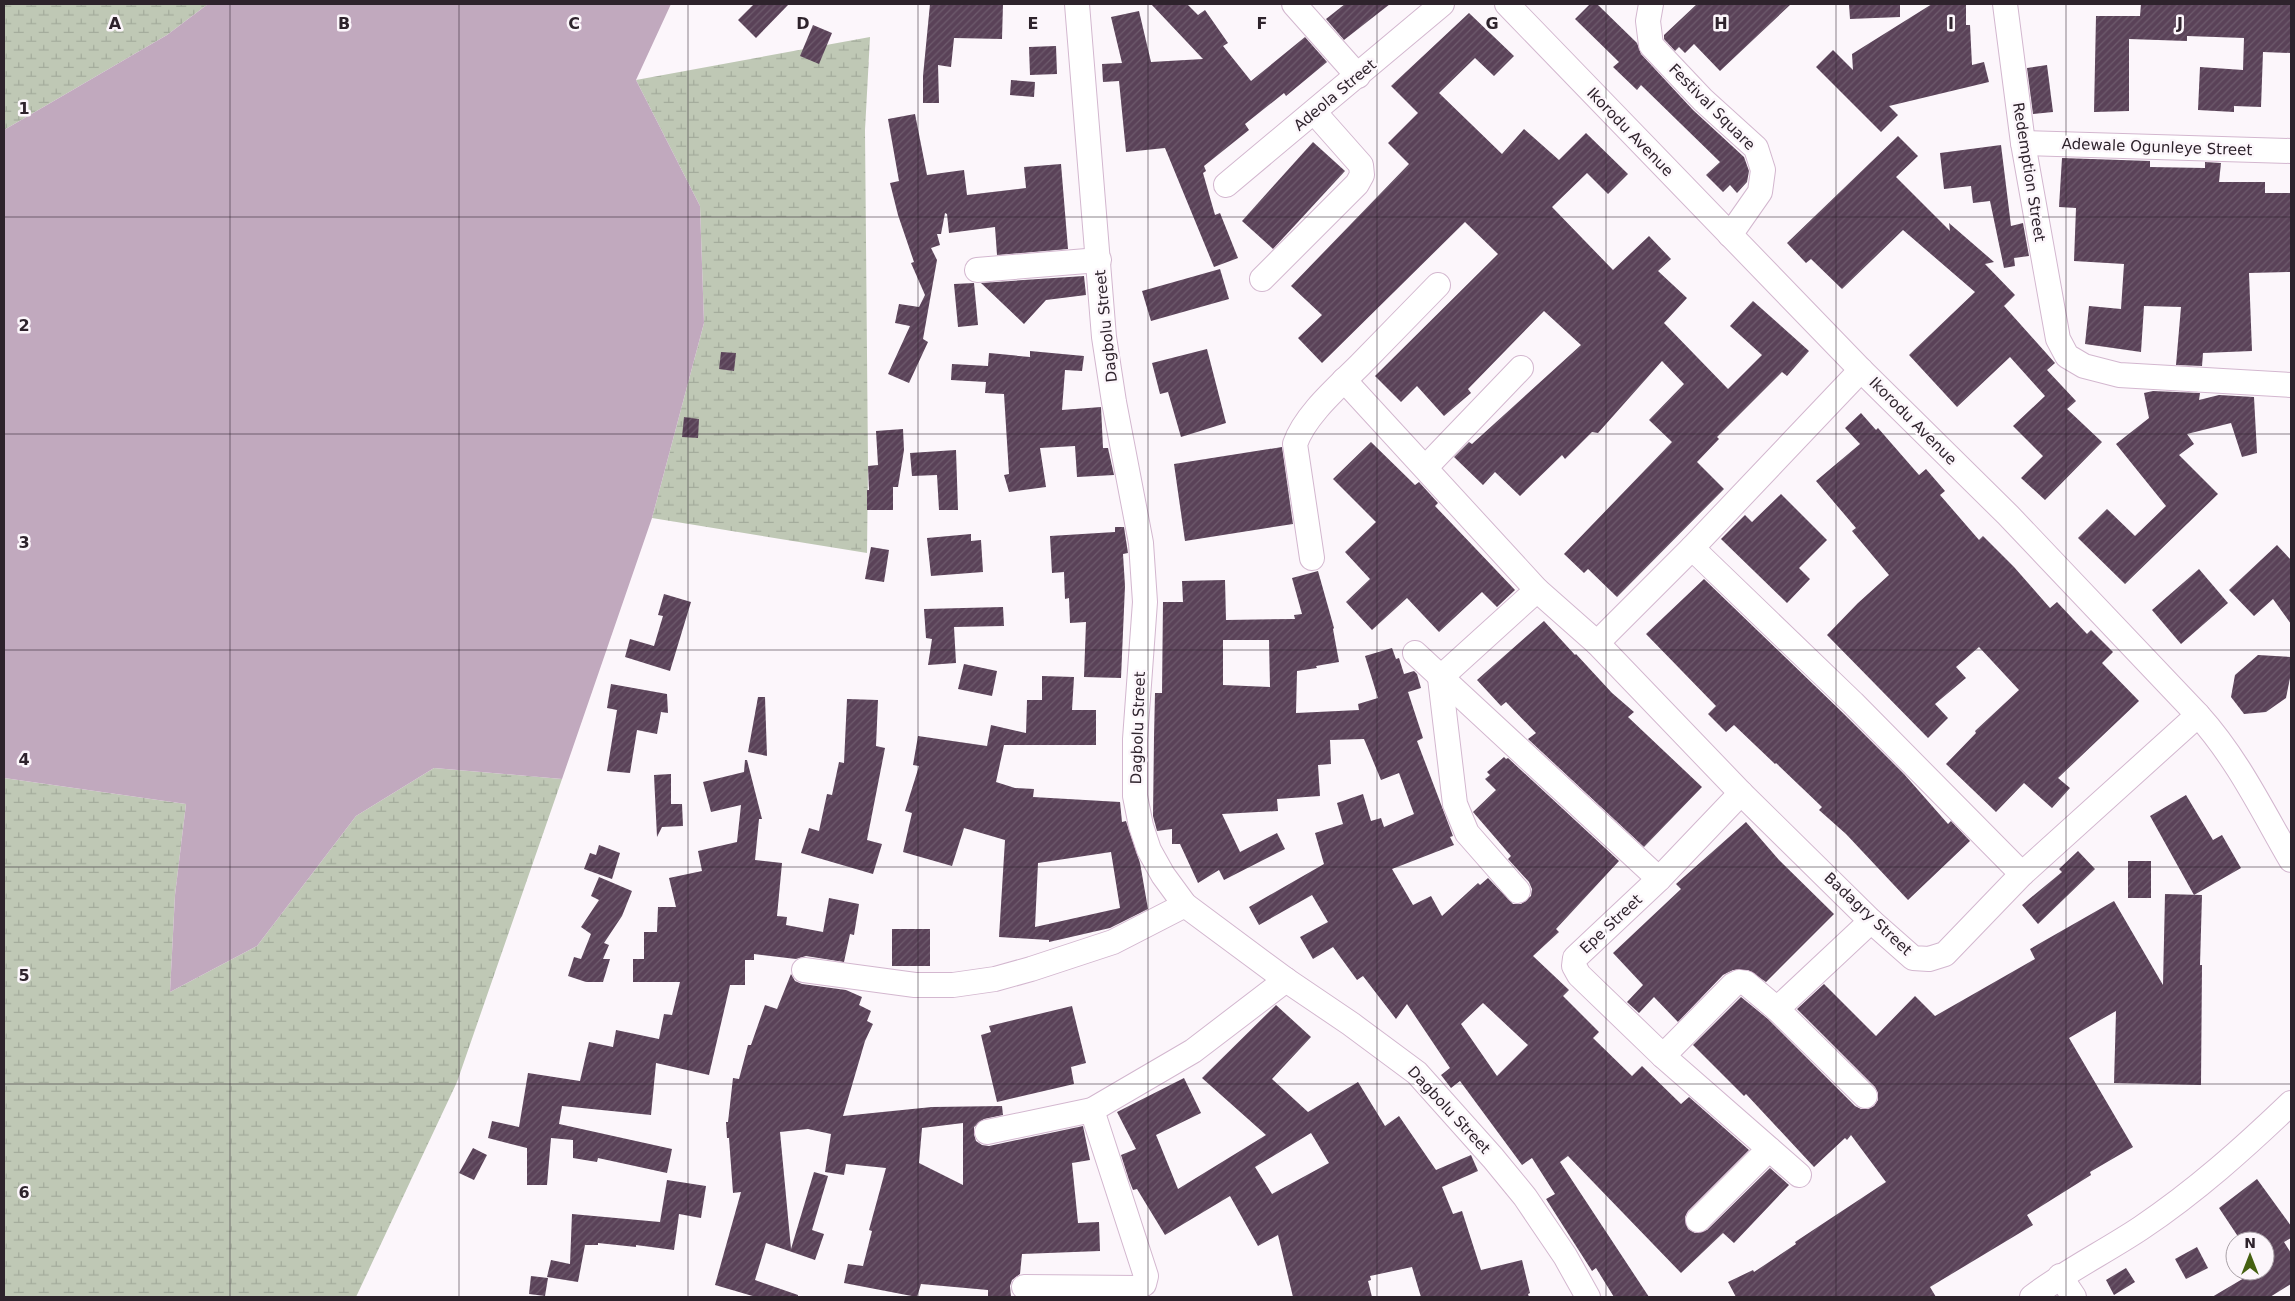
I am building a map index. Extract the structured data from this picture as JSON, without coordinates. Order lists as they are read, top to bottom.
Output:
{
  "streets": {
    "street": [
      "Adeola Street",
      "Festival Square",
      "Ikorodu Avenue",
      "Adewale Ogunleye Street",
      "Redemption Street",
      "Dagbolu Street",
      "Badagry Street",
      "Epe Street"
    ]
  },
  "crossings": [
    ["Festival Square", "Ikorodu Avenue"],
    ["Ikorodu Avenue", "Badagry Street"],
    ["Adewale Ogunleye Street", "Redemption Street"],
    ["Badagry Street", "Epe Street"]
  ],
  "north": "top",
  "grid": {
    "columns": [
      "A",
      "B",
      "C",
      "D",
      "E",
      "F",
      "G",
      "H",
      "I",
      "J"
    ],
    "rows": [
      "1",
      "2",
      "3",
      "4",
      "5",
      "6"
    ]
  }
}
